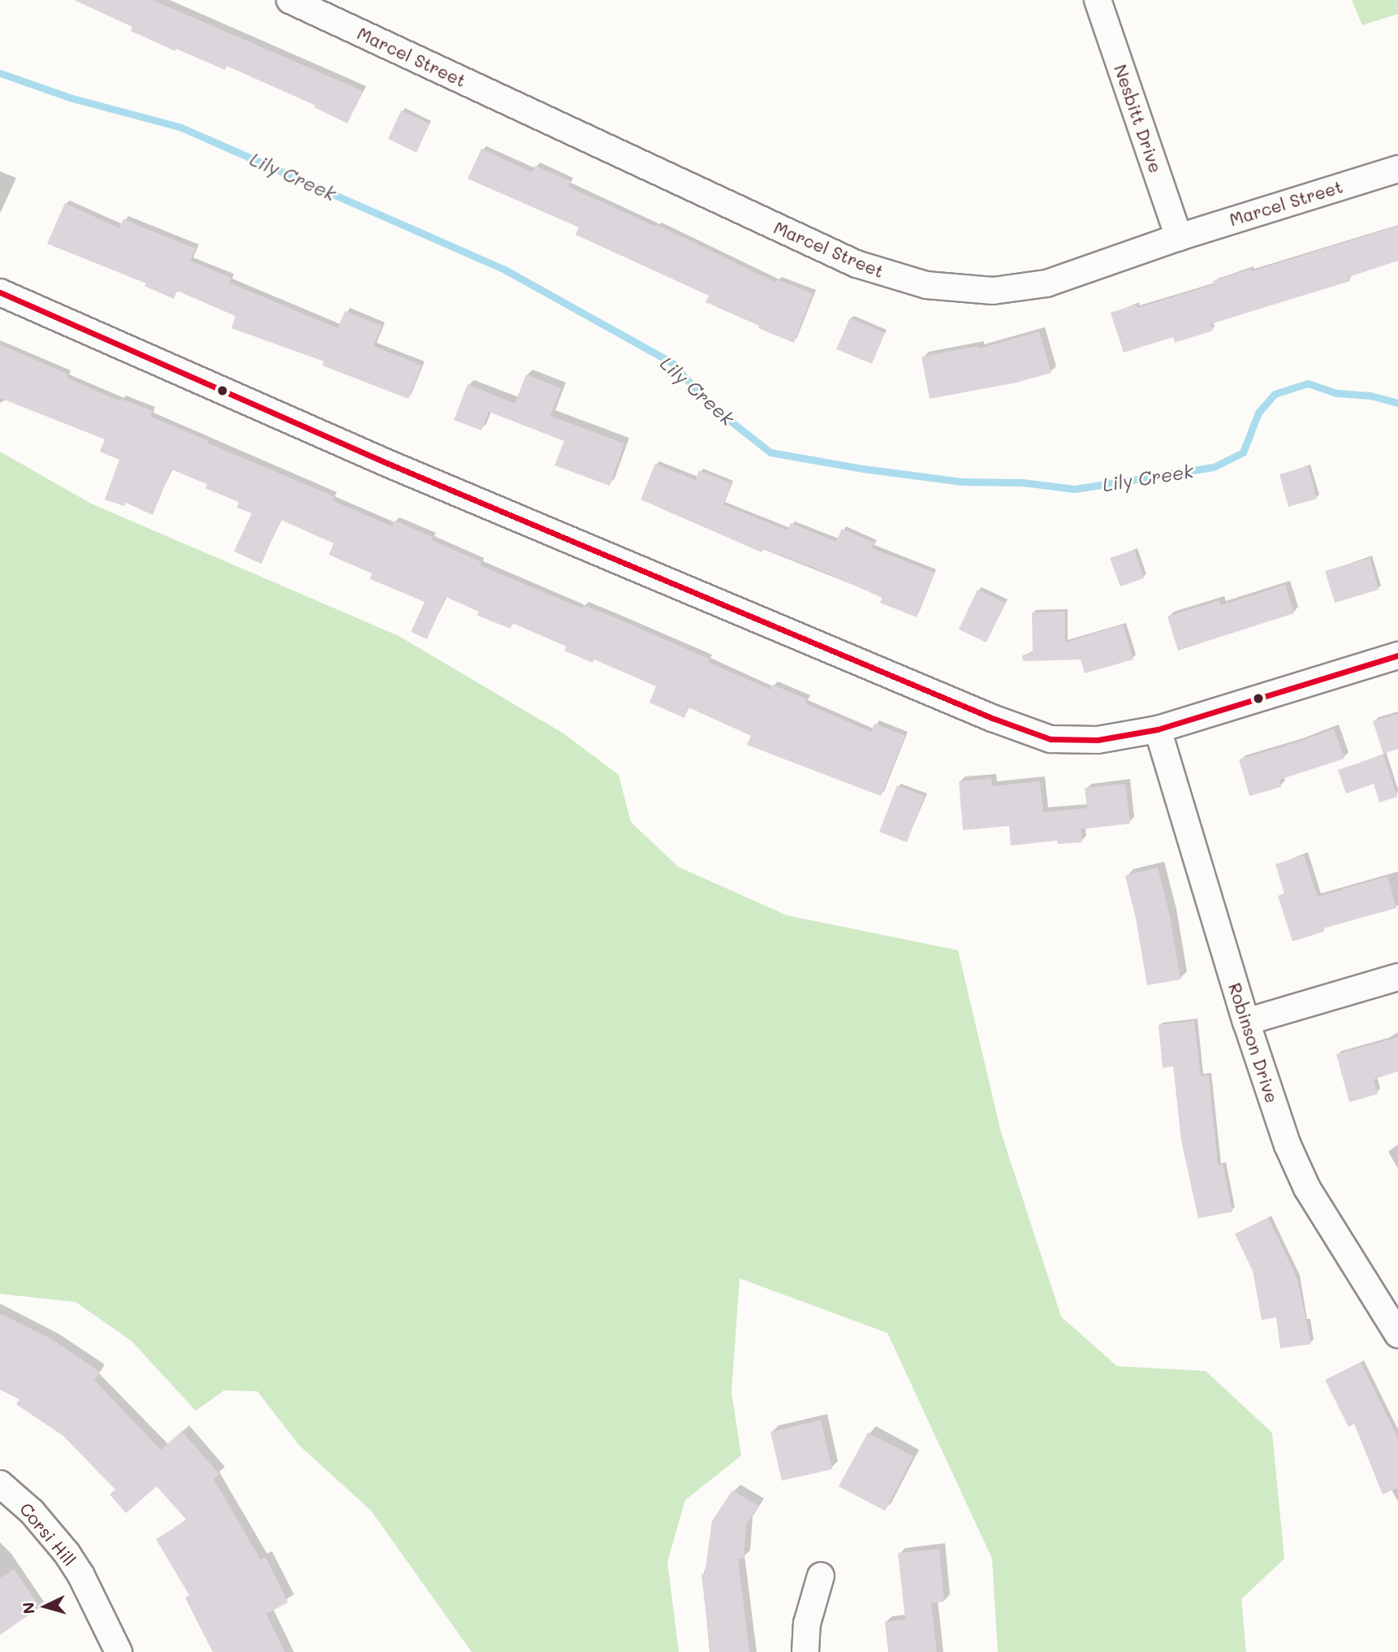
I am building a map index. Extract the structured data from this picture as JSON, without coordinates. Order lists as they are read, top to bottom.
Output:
{
  "streets": {
    "street": [
      "Marcel Street",
      "Nesbitt Drive",
      "Robinson Drive",
      "Corsi Hill"
    ]
  },
  "crossings": [
    ["Marcel Street", "Nesbitt Drive"]
  ],
  "water": ["Lily Creek"],
  "north": "left"
}
